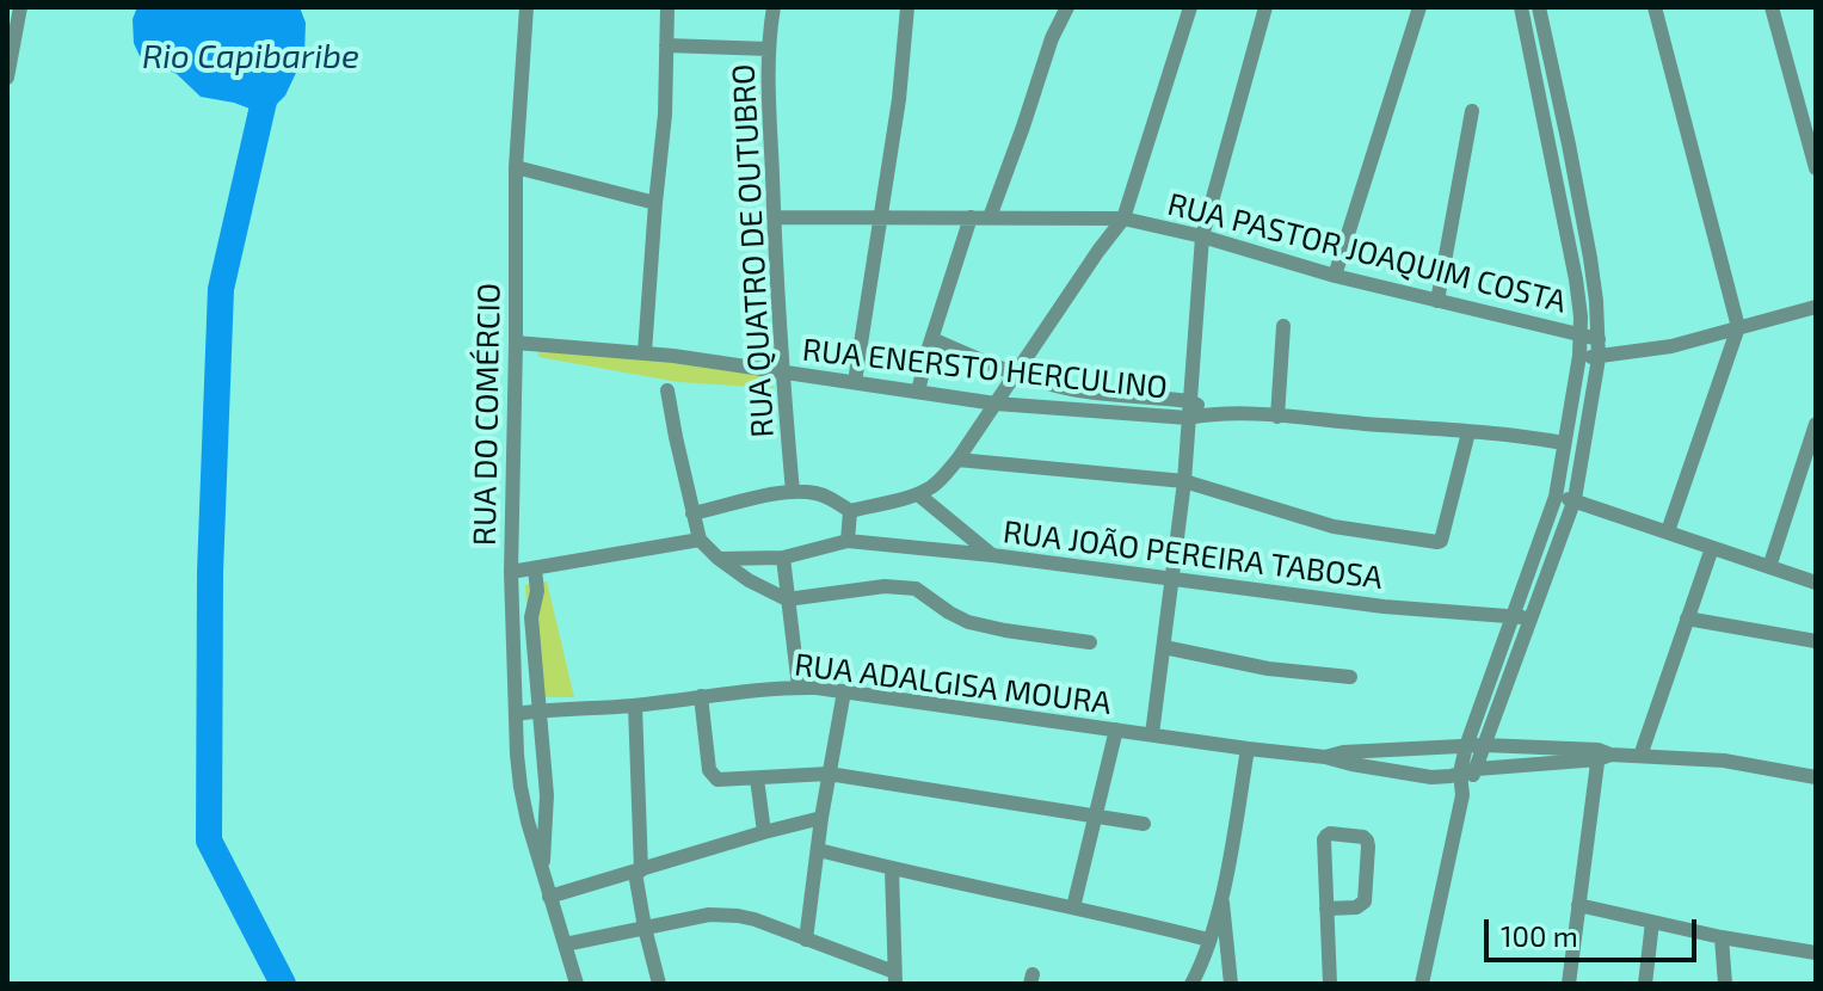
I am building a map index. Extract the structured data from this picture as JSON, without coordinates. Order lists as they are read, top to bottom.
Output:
{
  "streets": {
    "street": [
      "RUA QUATRO DE OUTUBRO",
      "RUA PASTOR JOAQUIM COSTA",
      "RUA ENERSTO HERCULINO",
      "RUA DO COMÉRCIO",
      "RUA JOÃO PEREIRA TABOSA",
      "RUA ADALGISA MOURA"
    ]
  },
  "crossings": [
    ["RUA QUATRO DE OUTUBRO", "RUA PASTOR JOAQUIM COSTA"],
    ["RUA QUATRO DE OUTUBRO", "RUA ENERSTO HERCULINO"],
    ["RUA ENERSTO HERCULINO", "RUA DO COMÉRCIO"],
    ["RUA DO COMÉRCIO", "RUA ADALGISA MOURA"]
  ],
  "water": ["Rio Capibaribe"],
  "scale_bar": "100 m"
}
